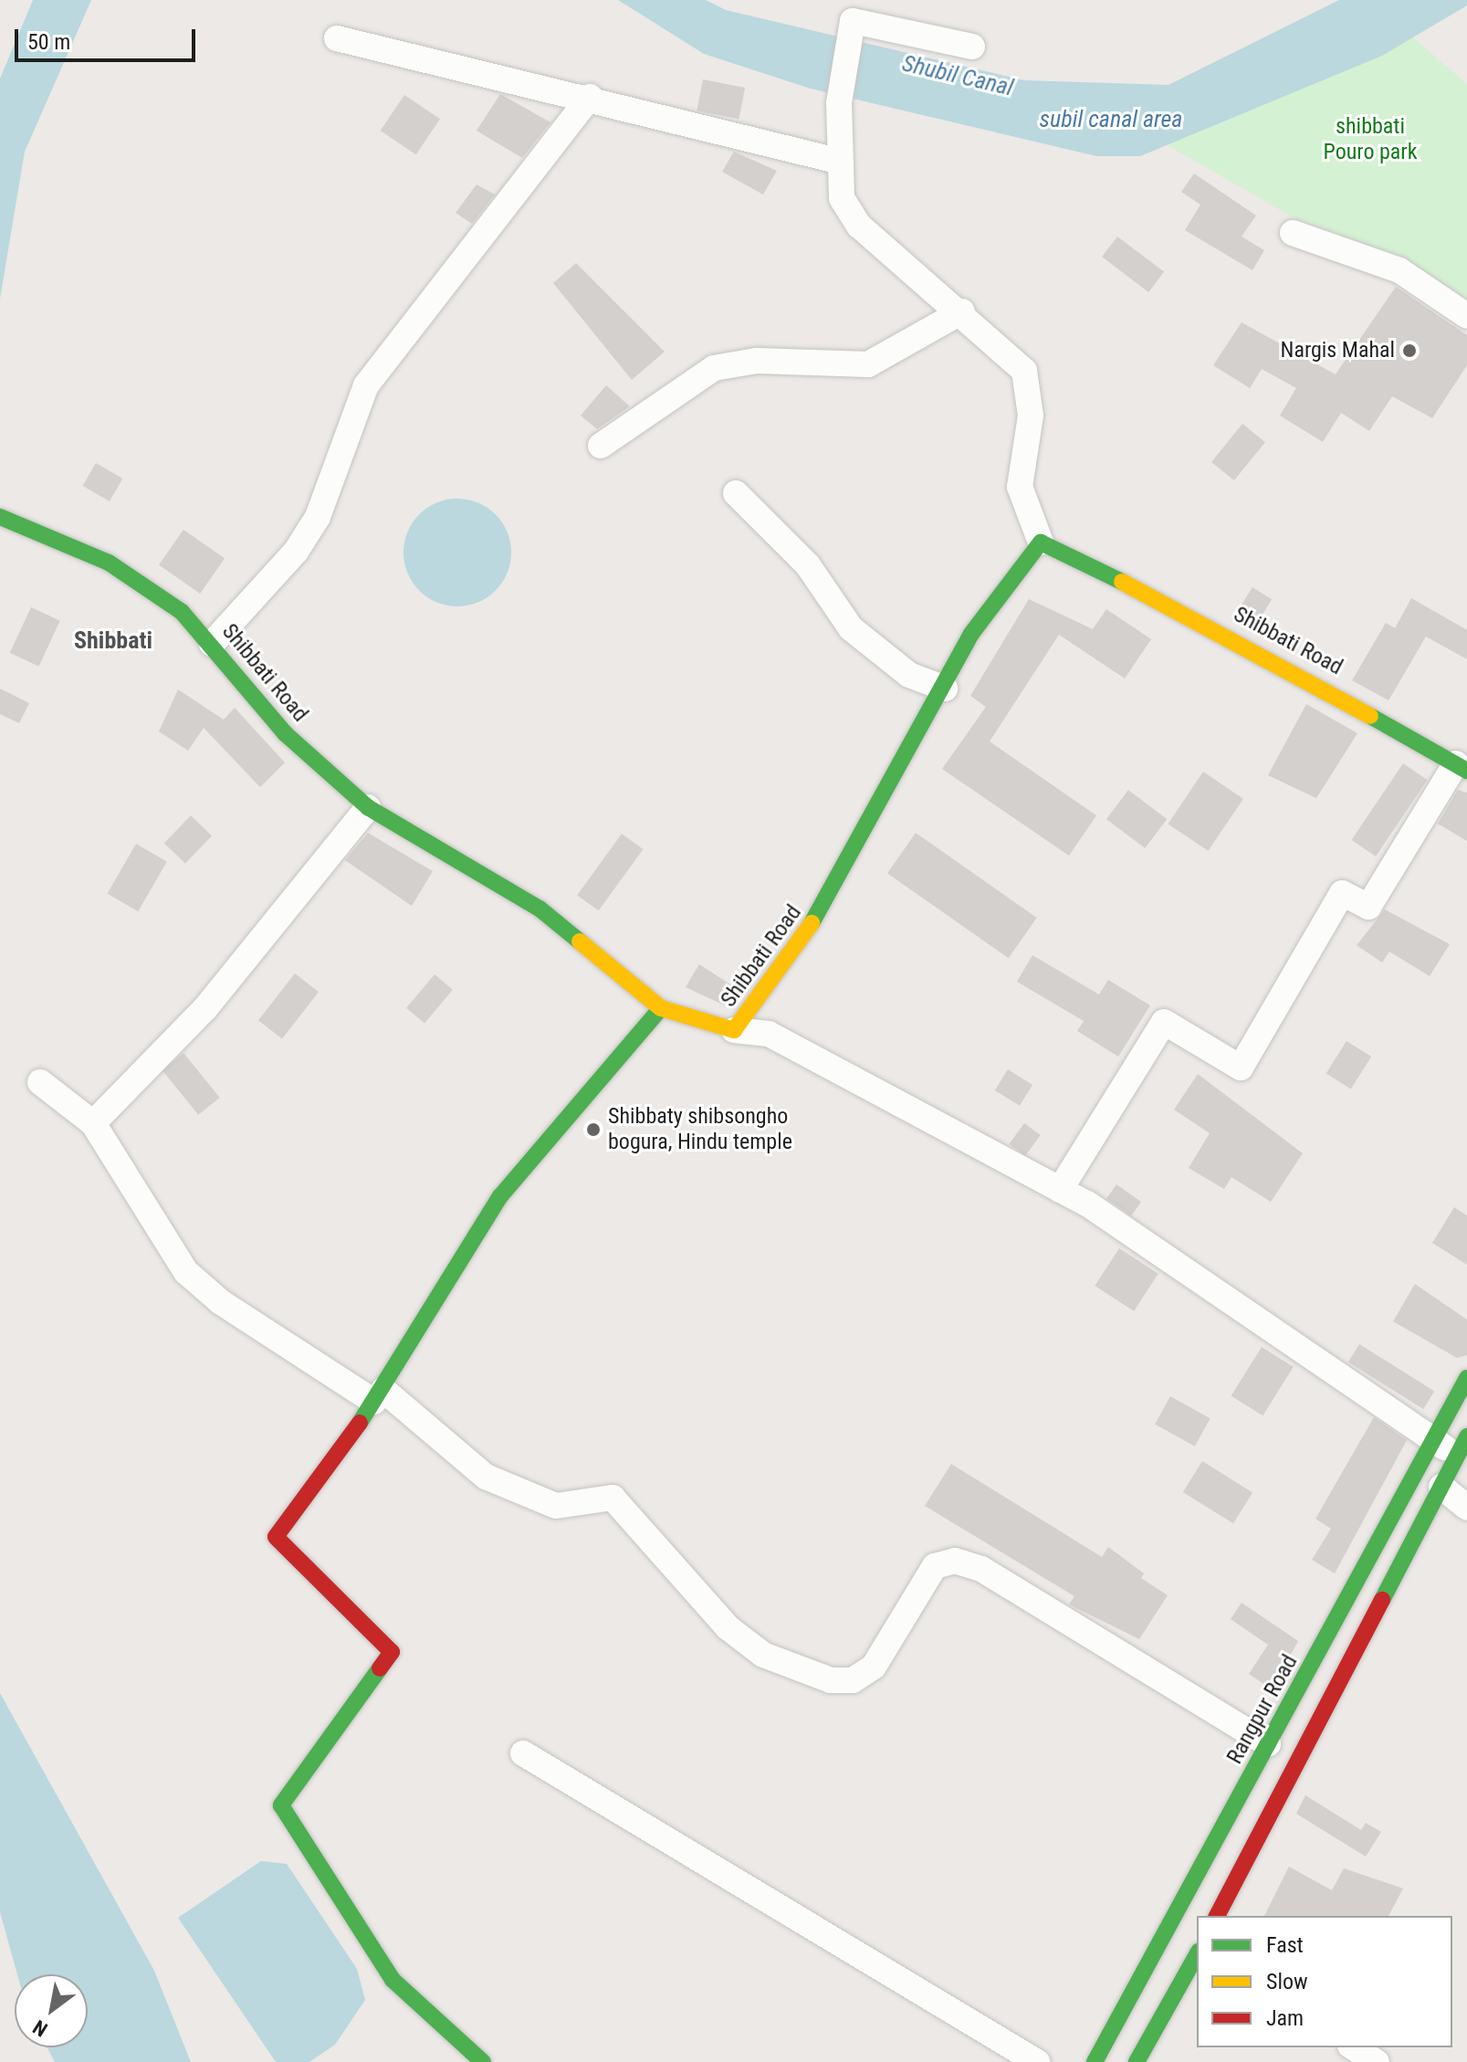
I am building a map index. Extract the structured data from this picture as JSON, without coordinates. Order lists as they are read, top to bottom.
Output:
{
  "streets": {
    "main road": ["Shibbati Road", "Rangpur Road"]
  },
  "districts": ["Shibbati"],
  "water": ["Shubil Canal", "subil canal area"],
  "parks": ["shibbati Pouro park"],
  "places": ["Nargis Mahal", "Shibbaty shibsongho bogura, Hindu temple"],
  "legend": ["Fast", "Slow", "Jam"],
  "scale_bar": "50 m",
  "north": "bottom left"
}
